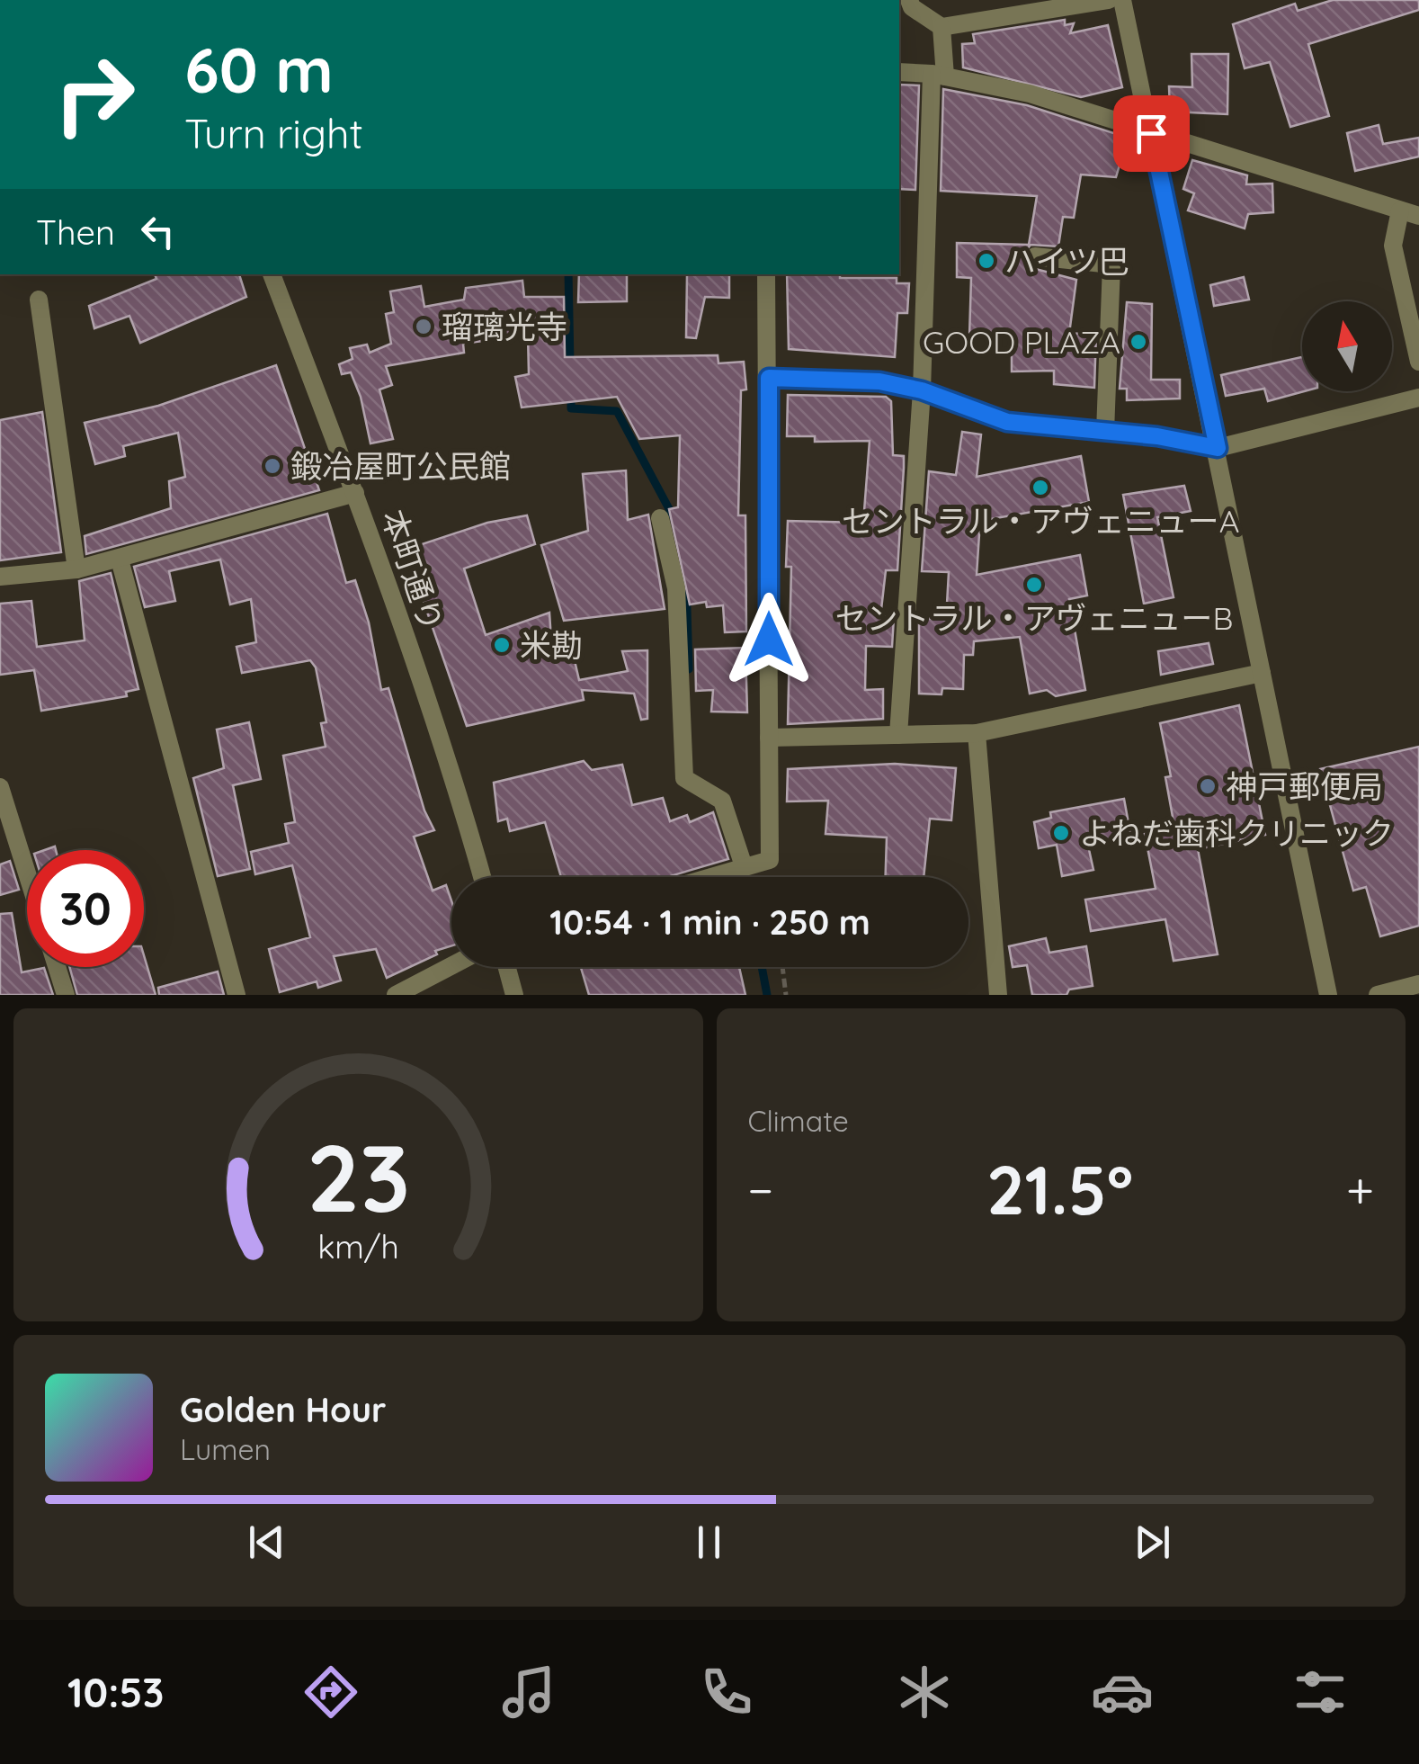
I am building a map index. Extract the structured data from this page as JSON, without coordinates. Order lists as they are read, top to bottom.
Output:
{
  "streets": {
    "street": ["本町通り"]
  },
  "places": [
    "ハイツ巴",
    "瑠璃光寺",
    "GOOD PLAZA",
    "鍛冶屋町公民館",
    "セントラル・アヴェニューA",
    "セントラル・アヴェニューB",
    "米勘",
    "神戸郵便局",
    "よねだ歯科クリニック"
  ],
  "north": "top",
  "page": {
    "turn": ["60 m", "Turn right"],
    "then": "Then",
    "limit": "30",
    "trip": "10:54 · 1 min · 250 m",
    "tile": "Climate",
    "heat": ["−", "21.5°", "+"],
    "song": ["Golden Hour", "Lumen"],
    "tabs": "10:53",
    "gauge": ["23", "km/h"]
  }
}
